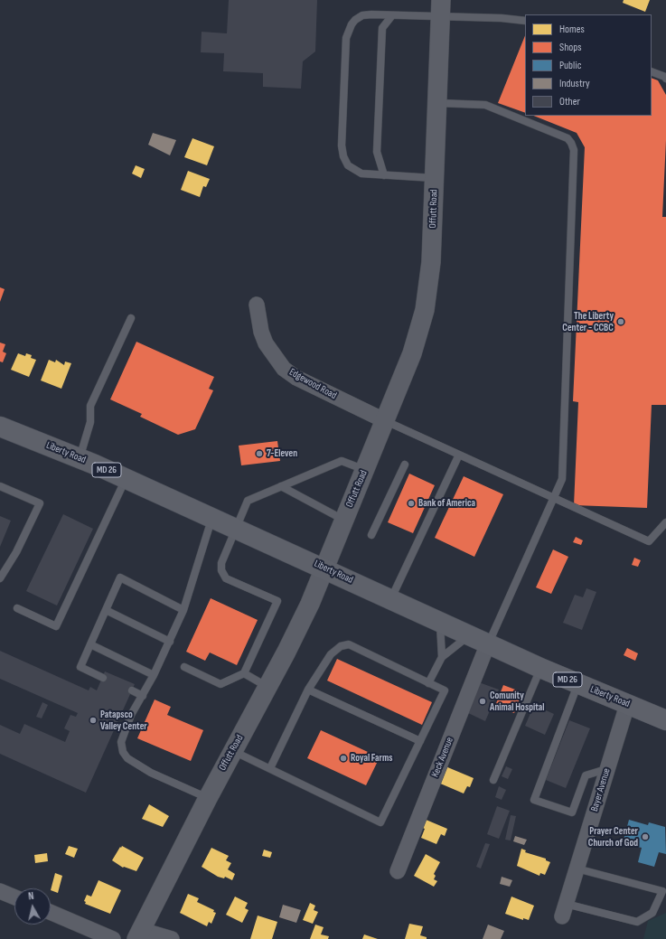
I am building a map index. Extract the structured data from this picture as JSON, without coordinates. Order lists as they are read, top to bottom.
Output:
{
  "streets": {
    "main road": ["Liberty Road", "MD 26"],
    "street": [
      "Offutt Road",
      "Edgewood Road",
      "Keck Avenue",
      "Bayer Avenue"
    ]
  },
  "crossings": [
    ["Offutt Road", "Edgewood Road"],
    ["Offutt Road", "Liberty Road"],
    ["Liberty Road", "Keck Avenue"],
    ["Liberty Road", "Bayer Avenue"]
  ],
  "places": [
    "The Liberty Center - CCBC",
    "7-Eleven",
    "Bank of America",
    "Comunity Animal Hospital",
    "Patapsco Valley Center",
    "Royal Farms",
    "Prayer Center Church of God"
  ],
  "legend": [
    "Homes",
    "Shops",
    "Public",
    "Industry",
    "Other"
  ],
  "north": "top"
}
